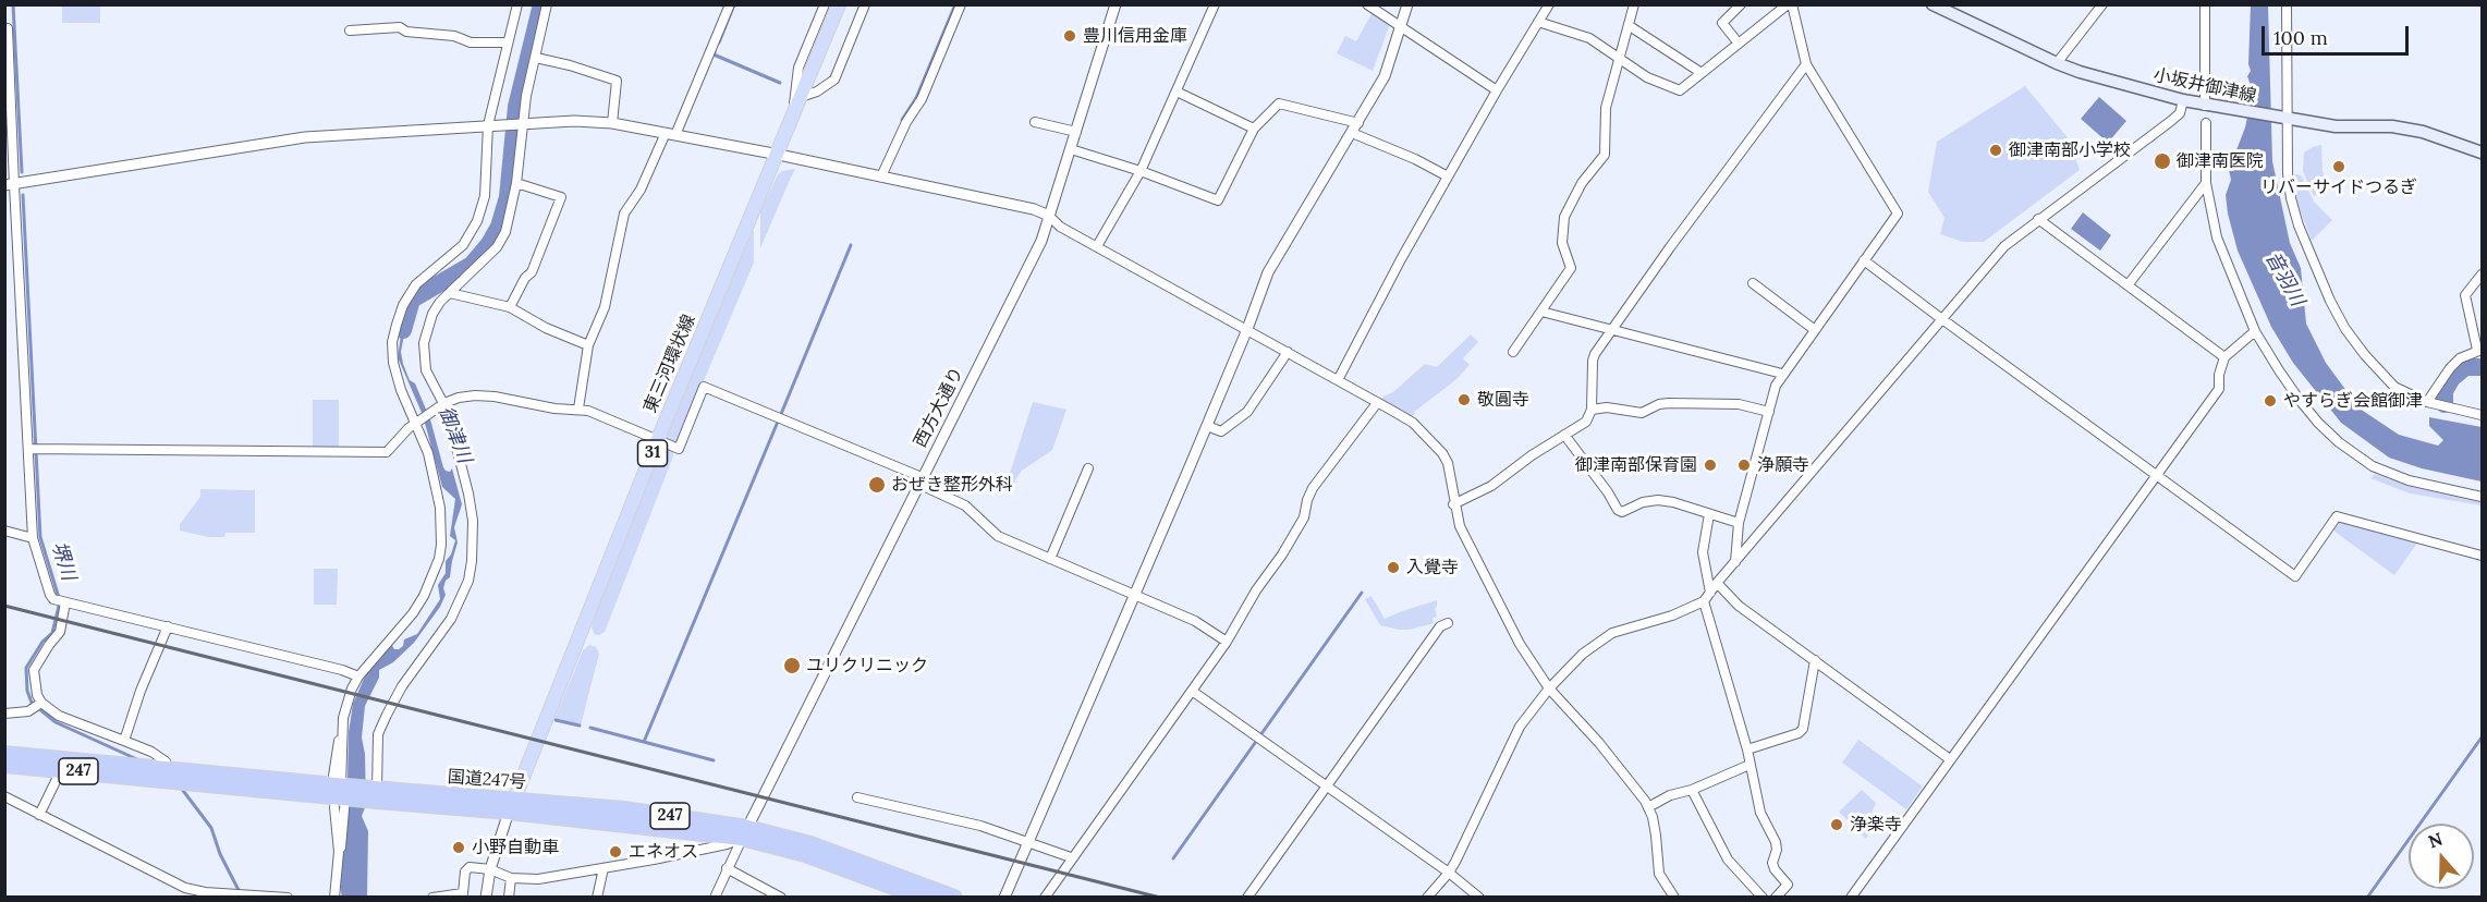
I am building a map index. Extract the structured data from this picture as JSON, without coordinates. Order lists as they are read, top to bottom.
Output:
{
  "streets": {
    "highway": ["247", "国道247号"],
    "main road": ["小坂井御津線", "東三河環状線", "31"],
    "street": ["西方大通り"]
  },
  "crossings": [
    ["東三河環状線", "国道247号"],
    ["西方大通り", "国道247号"]
  ],
  "water": ["音羽川", "御津川", "堺川"],
  "places": [
    "豊川信用金庫",
    "御津南部小学校",
    "御津南医院",
    "リバーサイドつるぎ",
    "敬圓寺",
    "やすらぎ会館御津",
    "御津南部保育園",
    "浄願寺",
    "おぜき整形外科",
    "入覺寺",
    "ユリクリニック",
    "浄楽寺",
    "小野自動車",
    "エネオス"
  ],
  "scale_bar": "100 m",
  "north": "top"
}
